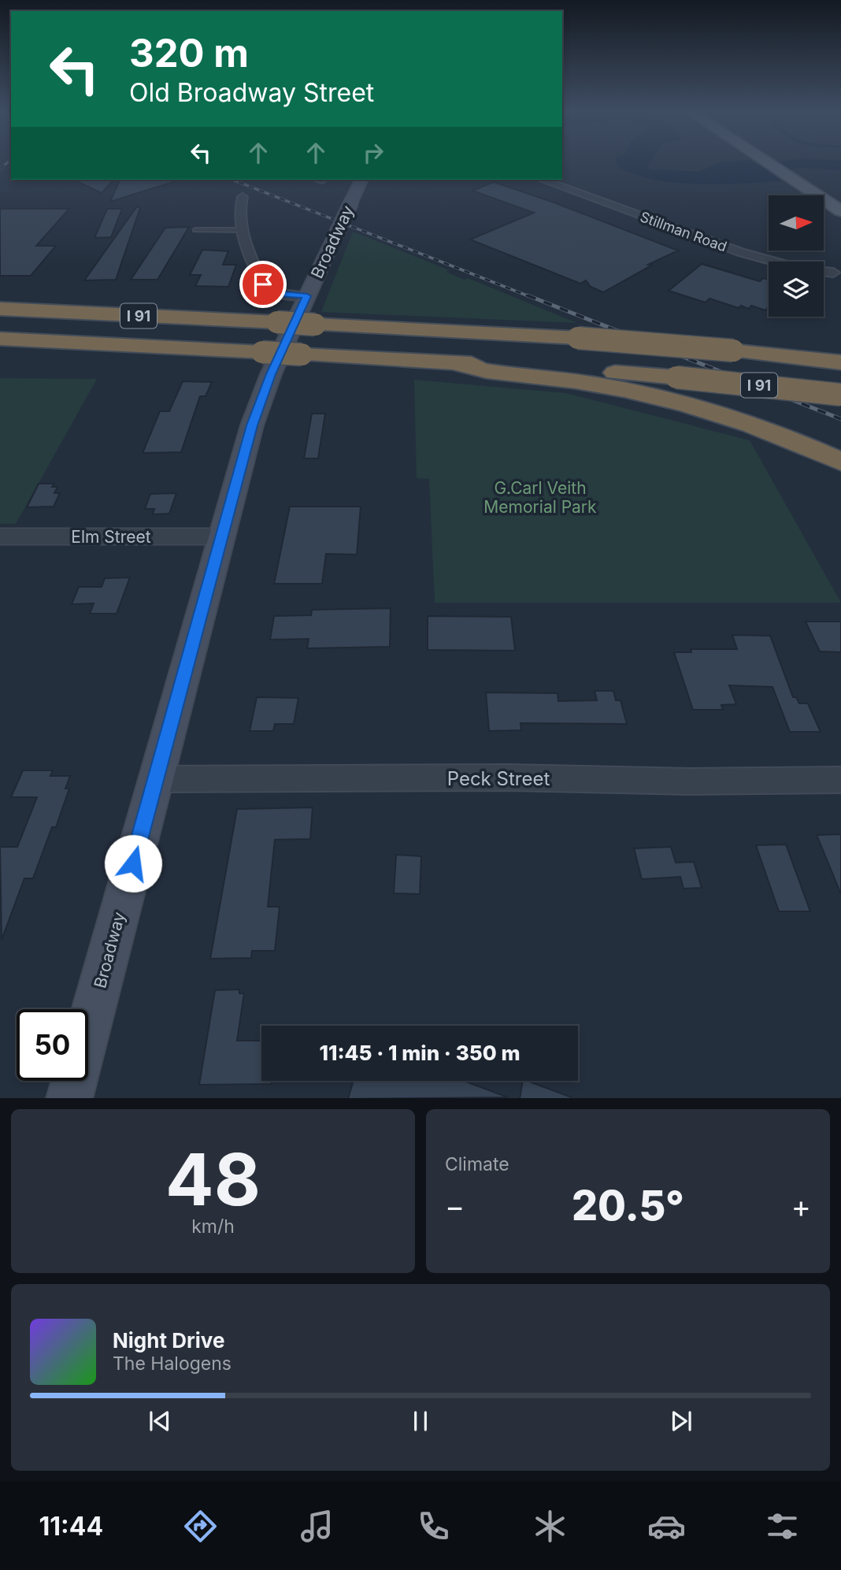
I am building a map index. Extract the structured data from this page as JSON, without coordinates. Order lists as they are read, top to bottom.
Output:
{
  "streets": {
    "highway": ["I 91"],
    "main road": ["Broadway"],
    "street": ["Stillman Road", "Elm Street", "Peck Street"]
  },
  "crossings": [
    ["Broadway", "Elm Street"],
    ["Broadway", "Peck Street"]
  ],
  "parks": ["G.Carl Veith Memorial Park"],
  "north": "right",
  "page": {
    "turn": ["320 m", "Old Broadway Street"],
    "limit": "50",
    "trip": "11:45 · 1 min · 350 m",
    "tile": [
      ["48", "km/h"],
      "Climate"
    ],
    "heat": ["−", "20.5°", "+"],
    "song": ["Night Drive", "The Halogens"],
    "tabs": "11:44"
  }
}
